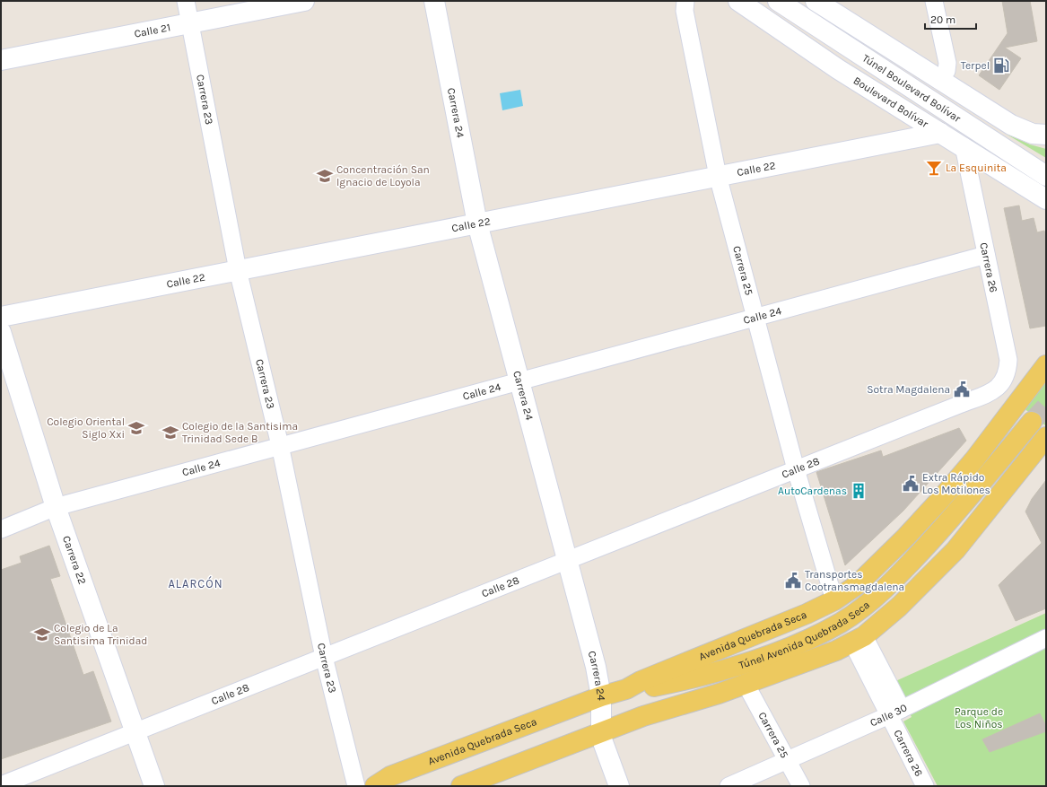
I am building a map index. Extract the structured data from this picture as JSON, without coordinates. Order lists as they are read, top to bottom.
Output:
{
  "streets": {
    "main road": ["Túnel Avenida Quebrada Seca", "Avenida Quebrada Seca"],
    "street": [
      "Calle 21",
      "Túnel Boulevard Bolívar",
      "Carrera 23",
      "Boulevard Bolívar",
      "Carrera 24",
      "Calle 22",
      "Carrera 26",
      "Carrera 25",
      "Calle 24",
      "Calle 28",
      "Carrera 22",
      "Calle 30"
    ]
  },
  "crossings": [
    ["Calle 21", "Carrera 23"],
    ["Carrera 23", "Calle 22"],
    ["Carrera 23", "Calle 24"],
    ["Carrera 23", "Calle 28"],
    ["Boulevard Bolívar", "Calle 22"],
    ["Boulevard Bolívar", "Carrera 26"],
    ["Carrera 24", "Calle 22"],
    ["Carrera 24", "Calle 24"],
    ["Carrera 24", "Calle 28"],
    ["Carrera 24", "Avenida Quebrada Seca"],
    ["Calle 22", "Carrera 25"],
    ["Carrera 26", "Calle 24"],
    ["Carrera 26", "Calle 28"],
    ["Carrera 26", "Calle 30"],
    ["Carrera 25", "Calle 24"],
    ["Carrera 25", "Calle 28"],
    ["Carrera 25", "Avenida Quebrada Seca"],
    ["Carrera 25", "Calle 30"],
    ["Calle 24", "Carrera 22"],
    ["Calle 28", "Carrera 22"],
    ["Túnel Avenida Quebrada Seca", "Avenida Quebrada Seca"]
  ],
  "districts": ["ALARCÓN"],
  "parks": ["Parque de Los Niños"],
  "places": {
    "fuel station": ["Terpel"],
    "bar": ["La Esquinita"],
    "school or university": [
      "Concentración San Ignacio de Loyola",
      "Colegio Oriental Siglo Xxi",
      "Colegio de la Santisima Trinidad Sede B",
      "Colegio de La Santisima Trinidad"
    ],
    "public building": ["Sotra Magdalena", "Extra Rápido Los Motilones", "Transportes Cootransmagdalena"],
    "building": ["AutoCardenas"]
  },
  "scale_bar": "20 m"
}
